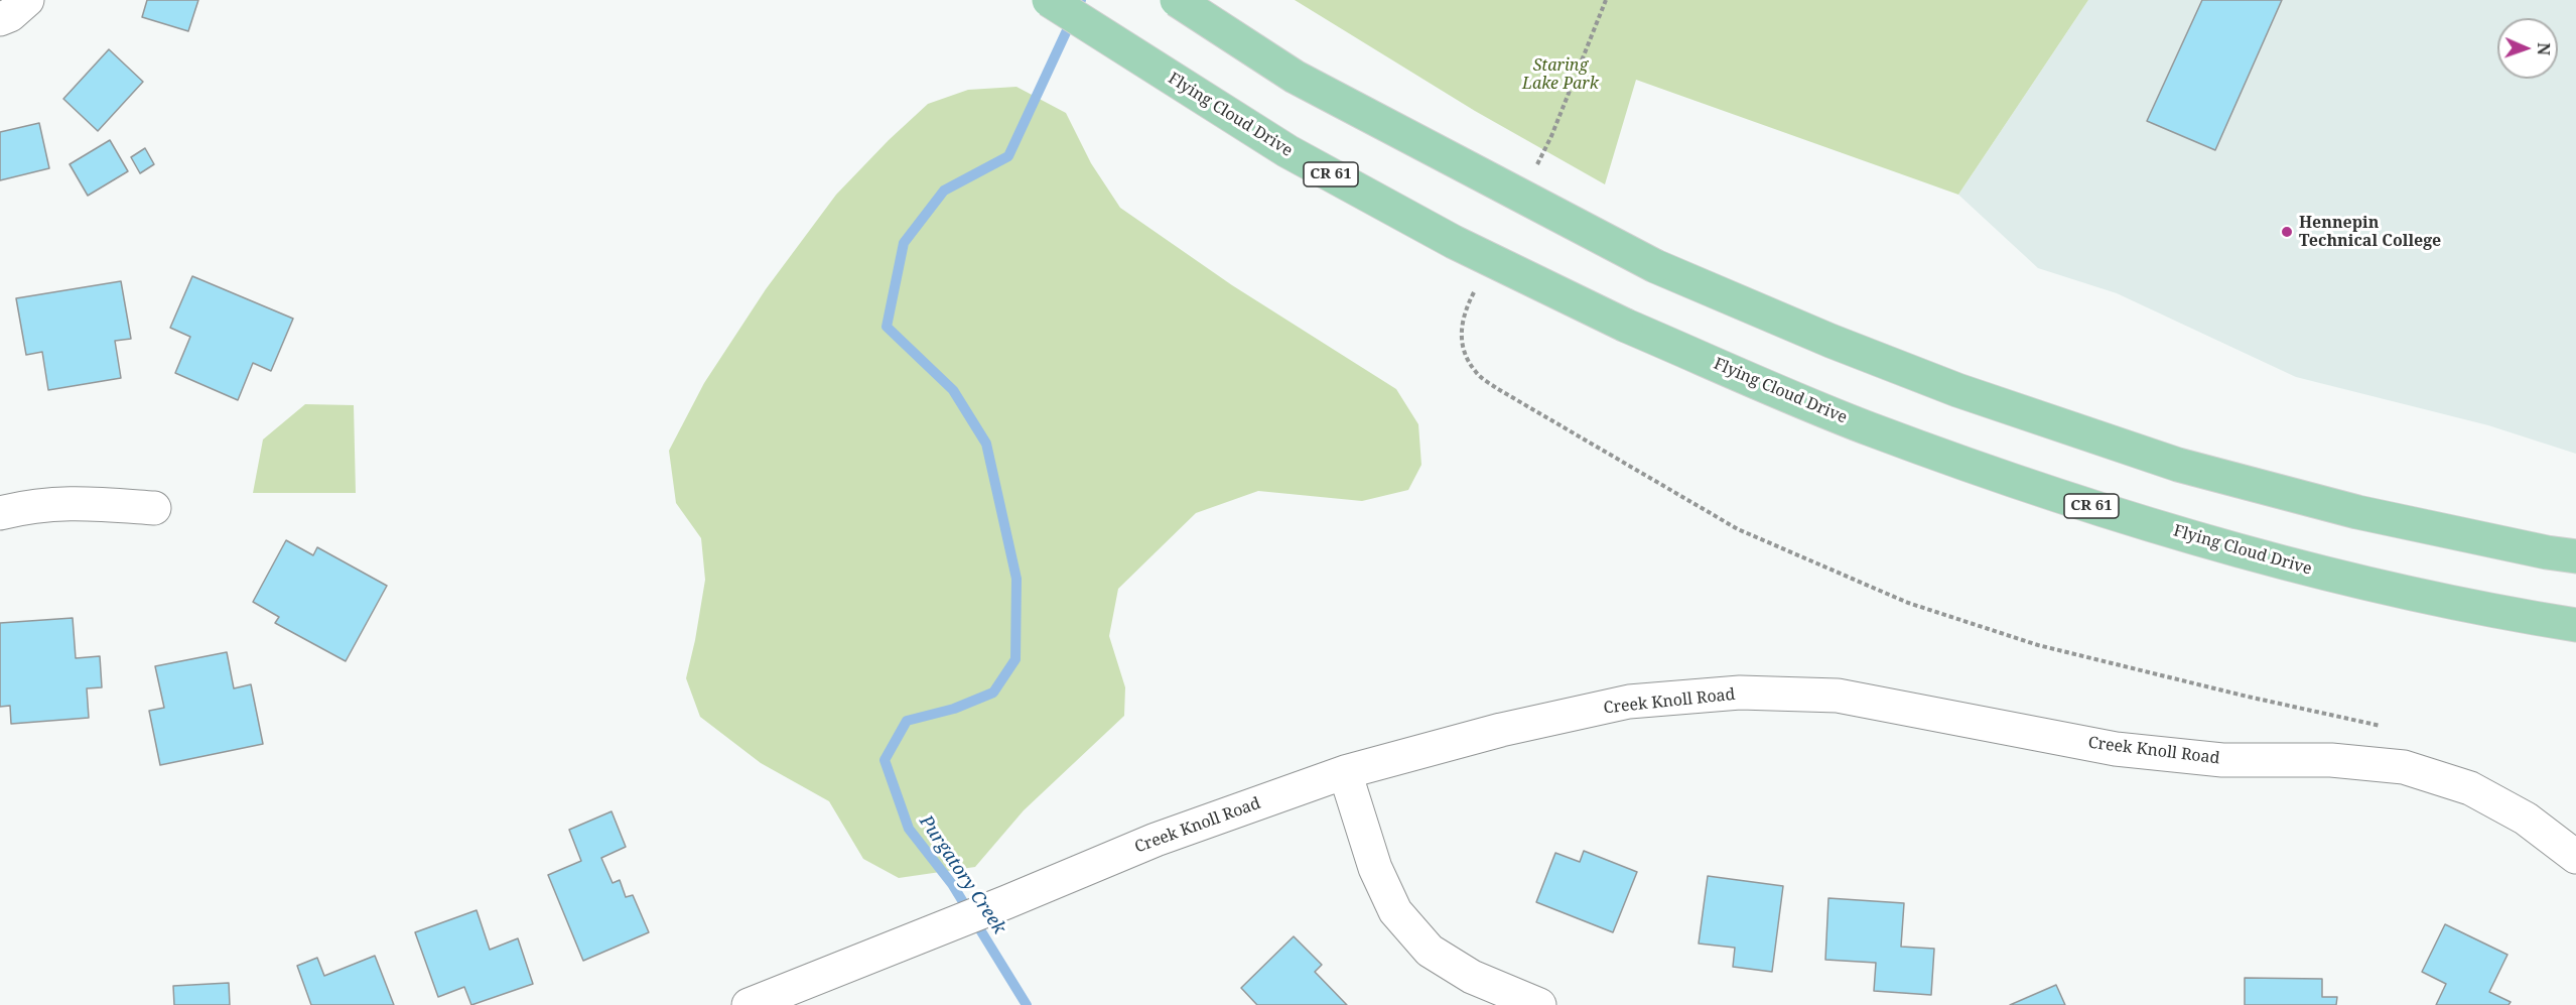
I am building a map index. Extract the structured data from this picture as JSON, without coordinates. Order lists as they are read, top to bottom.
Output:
{
  "streets": {
    "main road": ["Flying Cloud Drive", "CR 61"],
    "street": ["Creek Knoll Road"]
  },
  "water": ["Purgatory Creek"],
  "parks": ["Staring Lake Park"],
  "places": ["Hennepin Technical College"],
  "north": "right"
}
